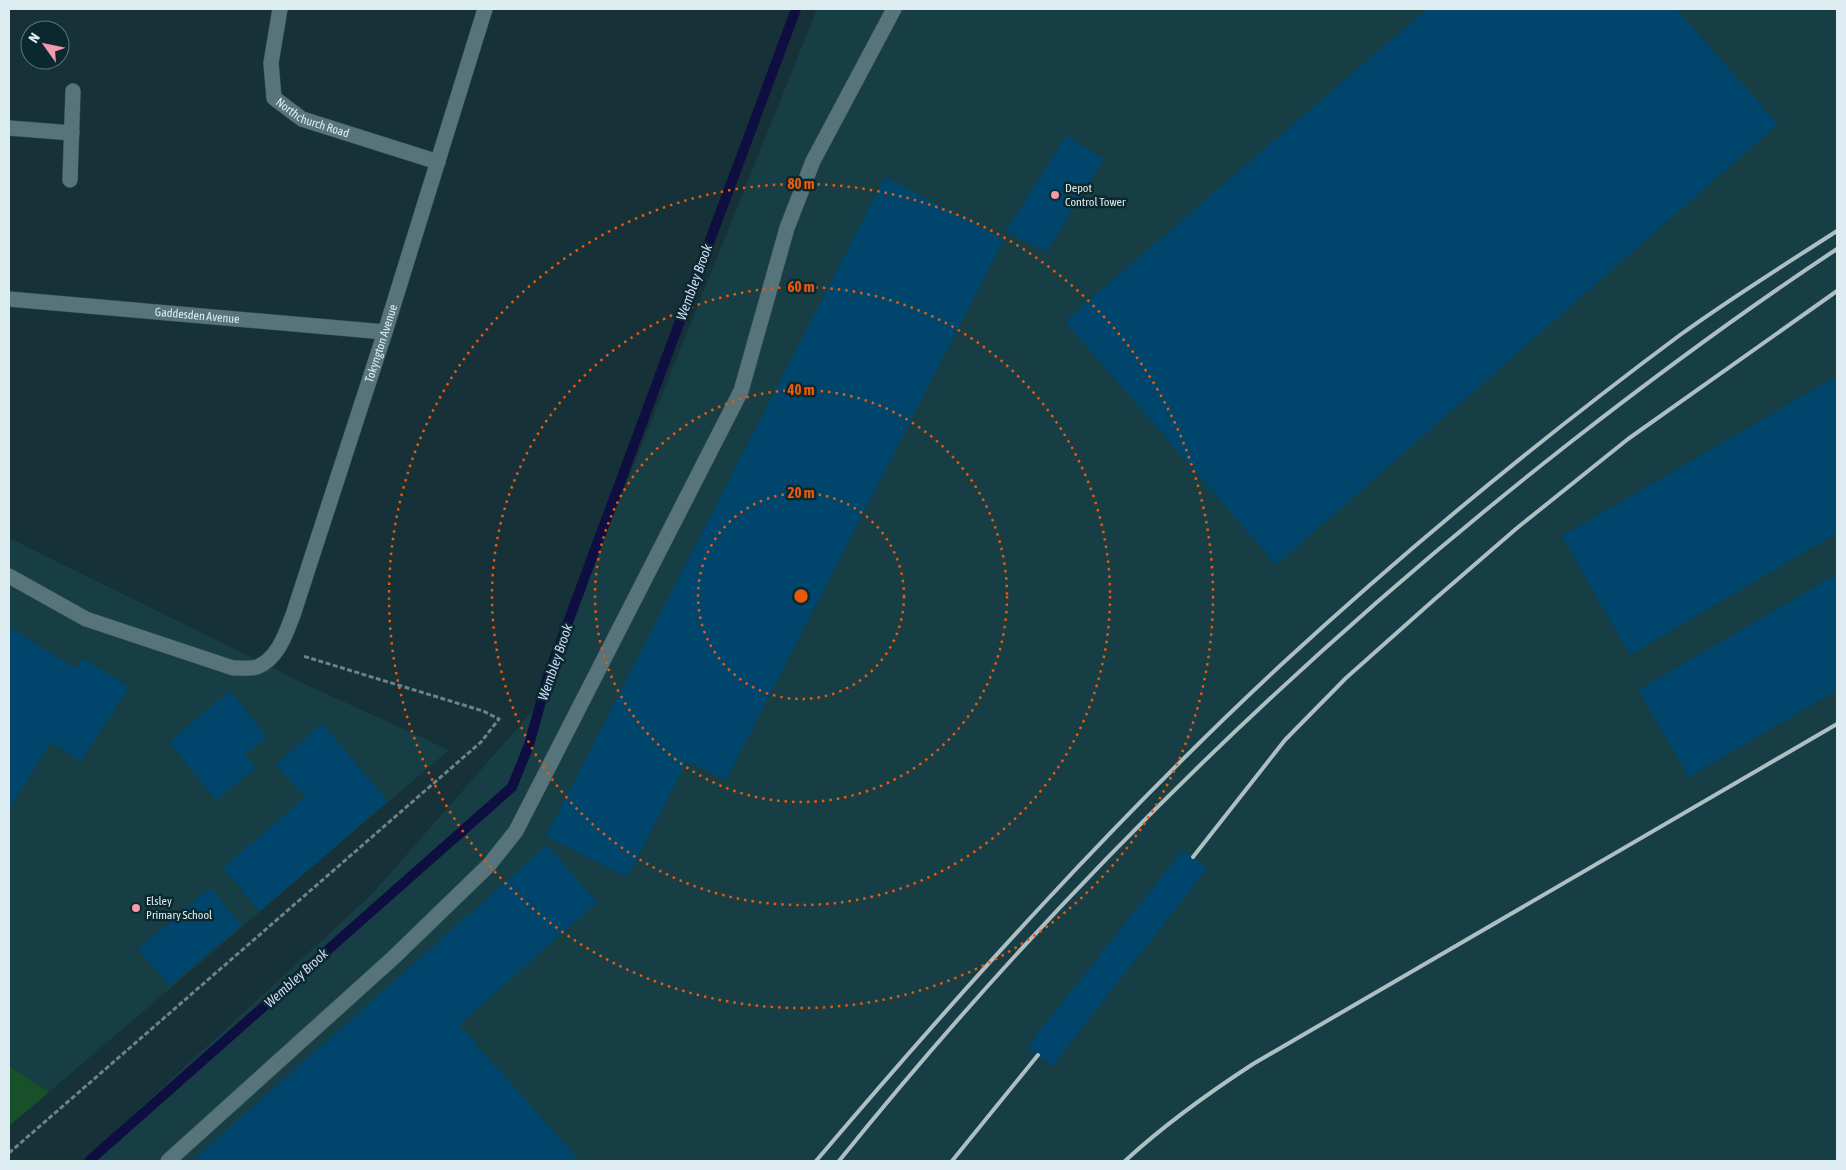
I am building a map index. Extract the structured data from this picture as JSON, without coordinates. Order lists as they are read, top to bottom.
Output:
{
  "streets": {
    "street": ["Northchurch Road", "Gaddesden Avenue", "Tokyngton Avenue"]
  },
  "crossings": [
    ["Northchurch Road", "Tokyngton Avenue"],
    ["Gaddesden Avenue", "Tokyngton Avenue"]
  ],
  "water": ["Wembley Brook"],
  "places": ["Depot Control Tower", "Elsley Primary School"],
  "north": "top left",
  "rings": [
    "80 m",
    "60 m",
    "40 m",
    "20 m"
  ]
}
